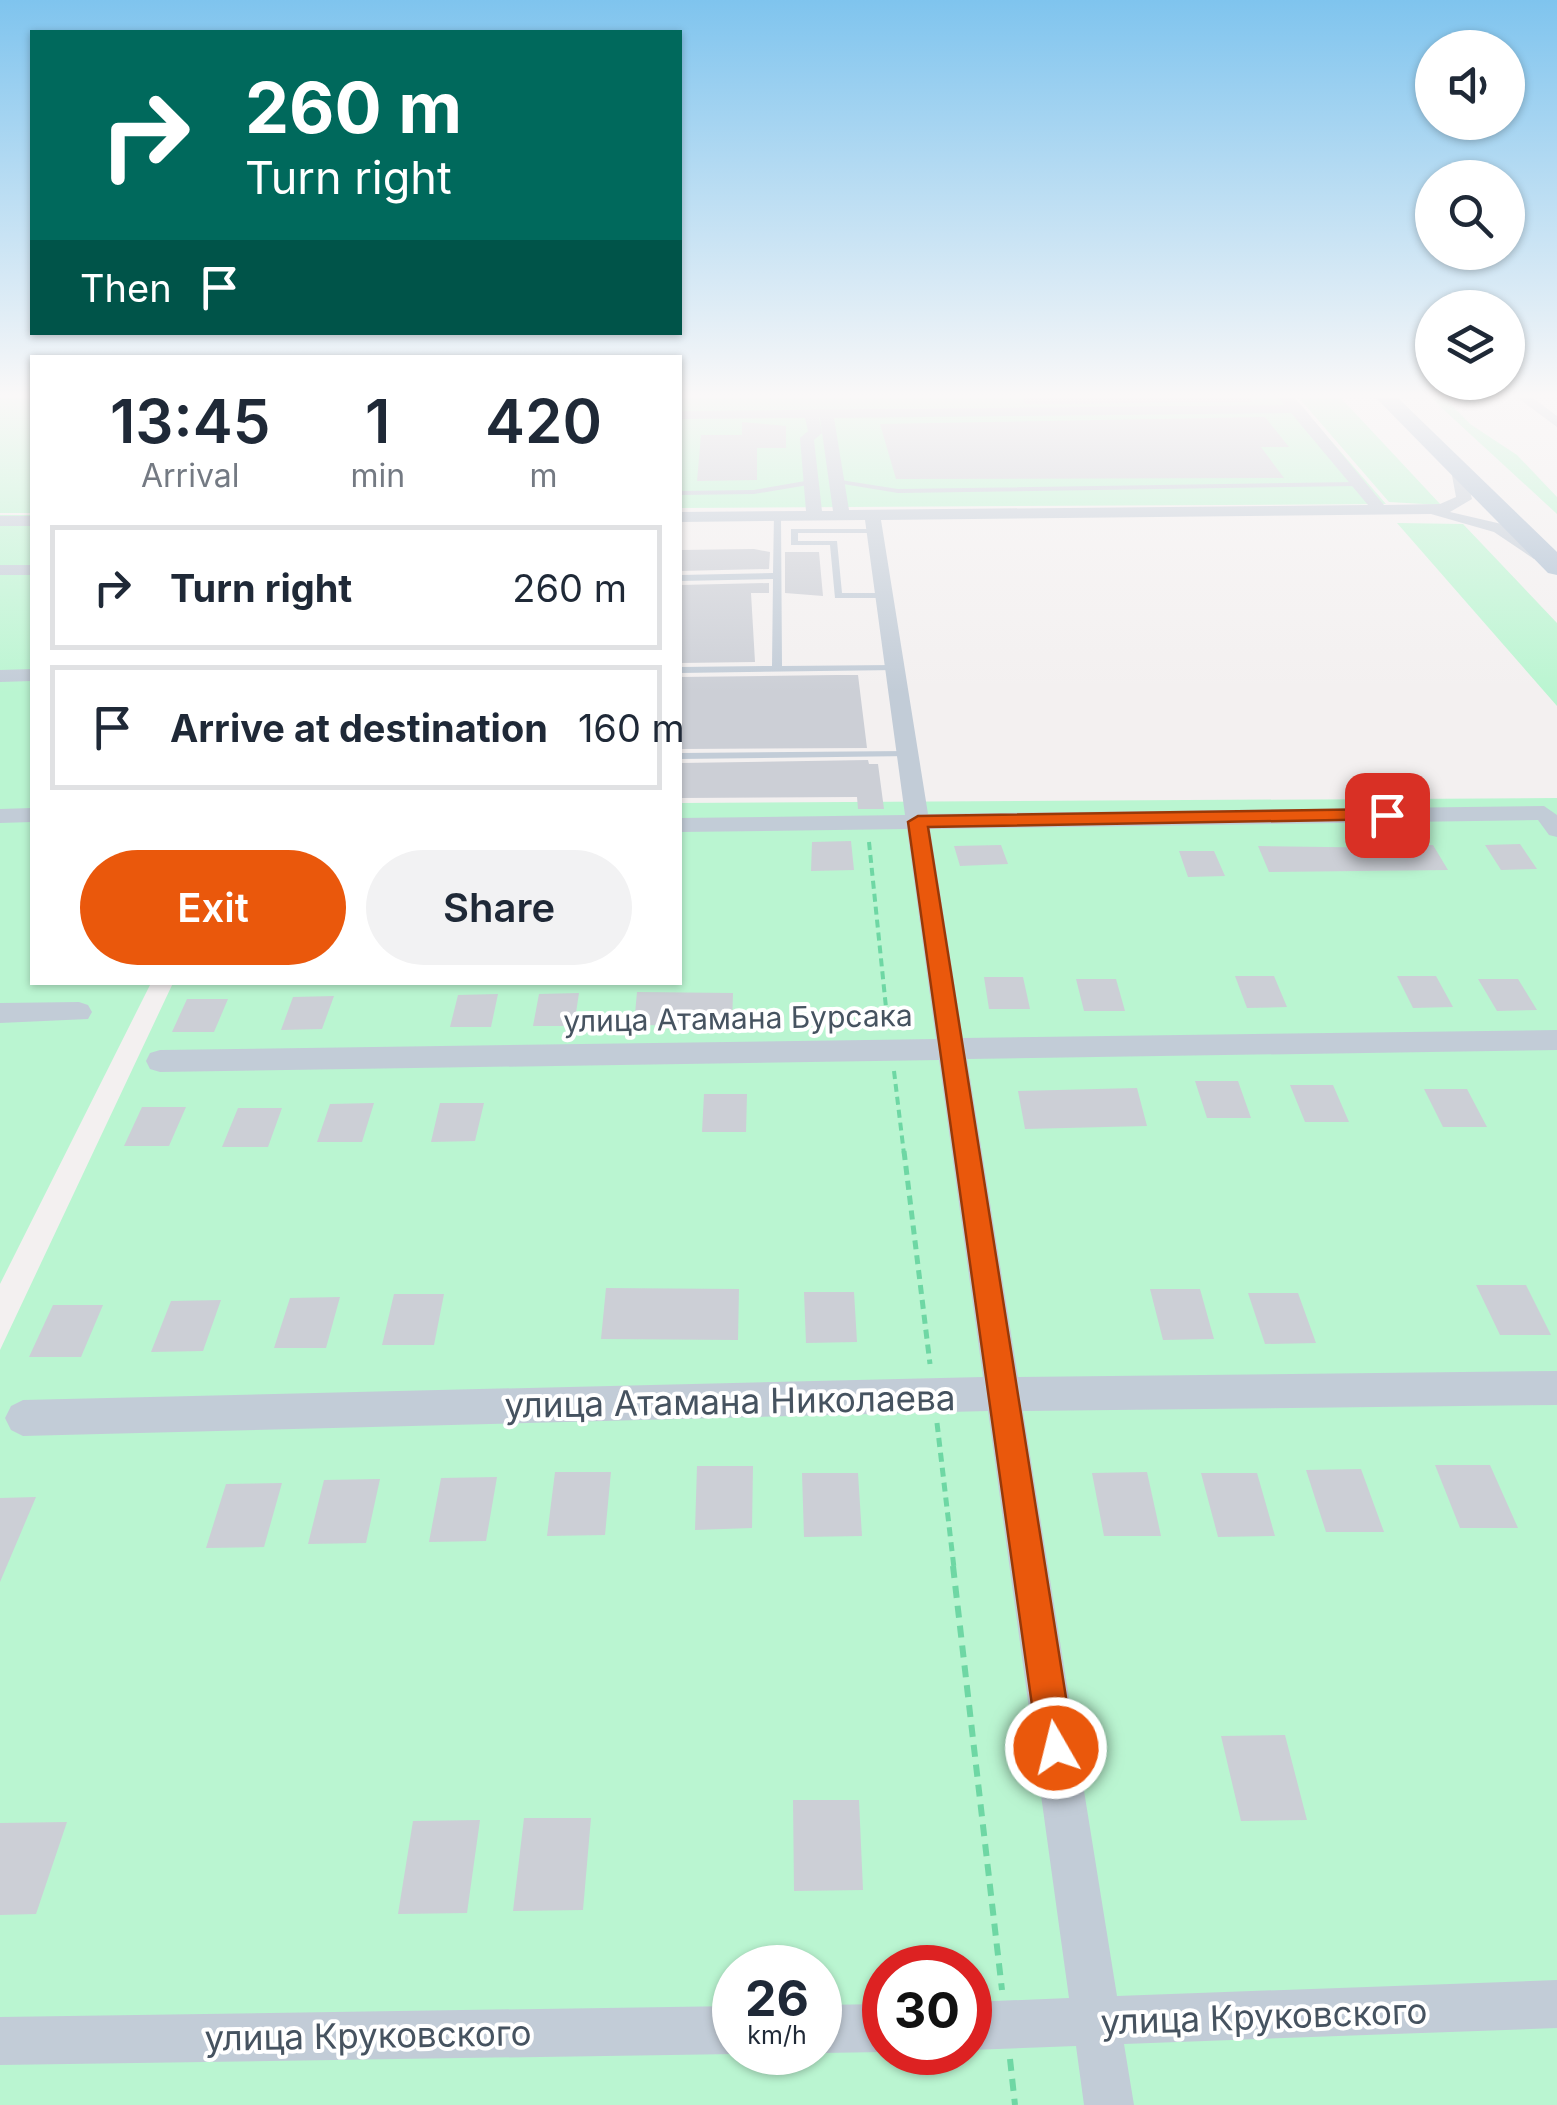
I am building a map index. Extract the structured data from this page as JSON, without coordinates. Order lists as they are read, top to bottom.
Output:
{
  "streets": {
    "street": ["улица Атамана Бурсака", "улица Атамана Николаева", "улица Круковского"]
  },
  "page": {
    "turn": ["260 m", "Turn right"],
    "then": "Then",
    "eta": [
      "13:45",
      "Arrival",
      "1",
      "min",
      "420",
      "m"
    ],
    "list": [
      {
        "name": "Turn right",
        "value": "260 m"
      },
      {
        "name": "Arrive at destination",
        "value": "160 m"
      }
    ],
    "buttons": ["Exit", "Share"],
    "speed": "26 km/h",
    "limit": "30"
  }
}
